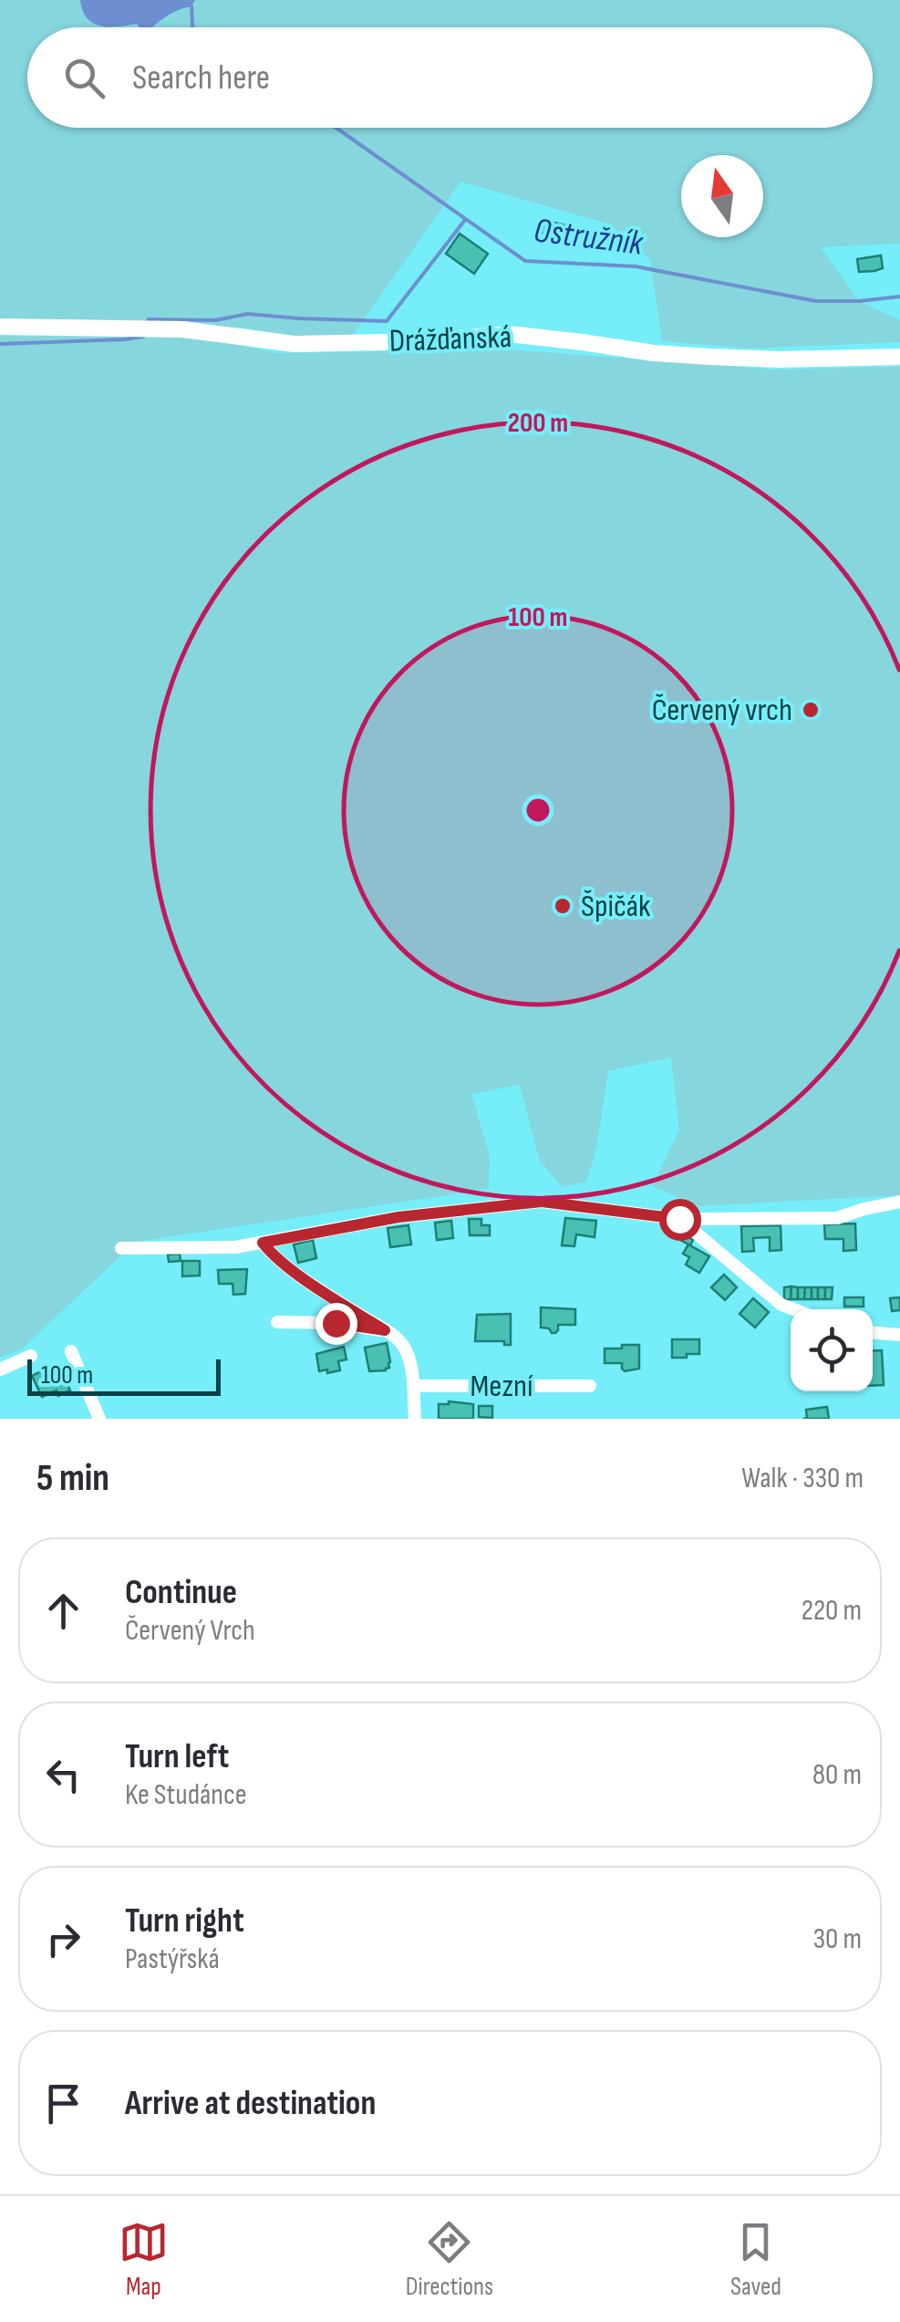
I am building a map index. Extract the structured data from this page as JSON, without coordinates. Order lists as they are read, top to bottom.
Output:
{
  "streets": {
    "street": ["Drážďanská", "Mezní"]
  },
  "water": ["Ostružník"],
  "places": ["Červený vrch", "Špičák"],
  "scale_bar": "100 m",
  "north": "top",
  "page": {
    "search": "Search here",
    "scale": "100 m",
    "heading": ["5 min", "Walk · 330 m"],
    "list": [
      ["Continue", "Červený Vrch", "220 m"],
      ["Turn left", "Ke Studánce", "80 m"],
      ["Turn right", "Pastýřská", "30 m"],
      "Arrive at destination"
    ],
    "nav": ["Map", "Directions", "Saved"]
  },
  "rings": ["200 m", "100 m"]
}
